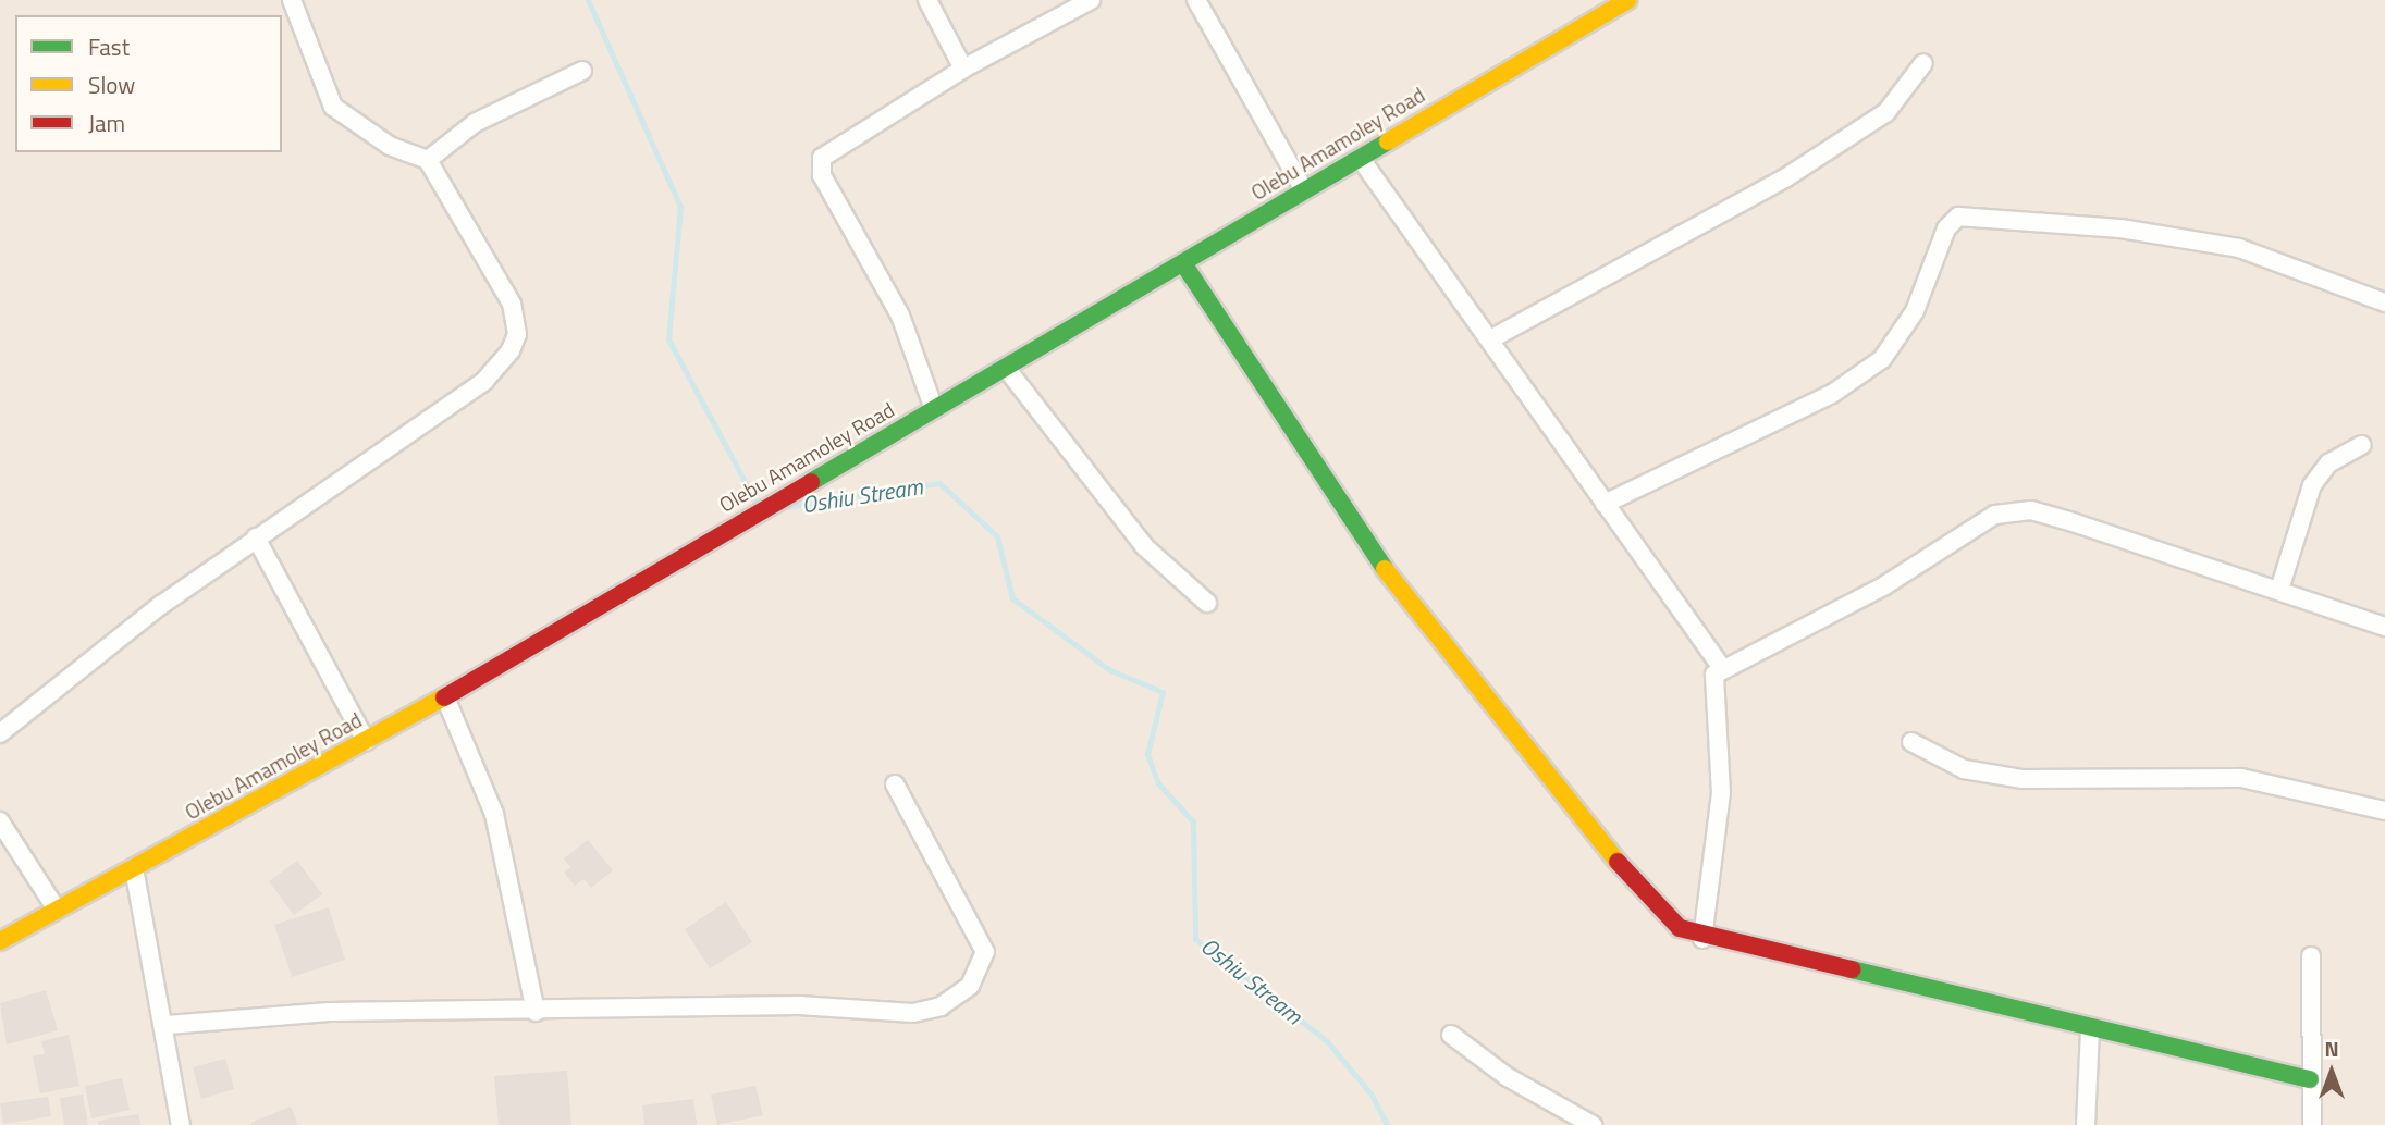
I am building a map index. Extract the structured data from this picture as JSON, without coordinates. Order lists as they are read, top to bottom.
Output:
{
  "streets": {
    "street": ["Olebu Amamoley Road"]
  },
  "water": ["Oshiu Stream"],
  "legend": ["Fast", "Slow", "Jam"],
  "north": "top"
}
